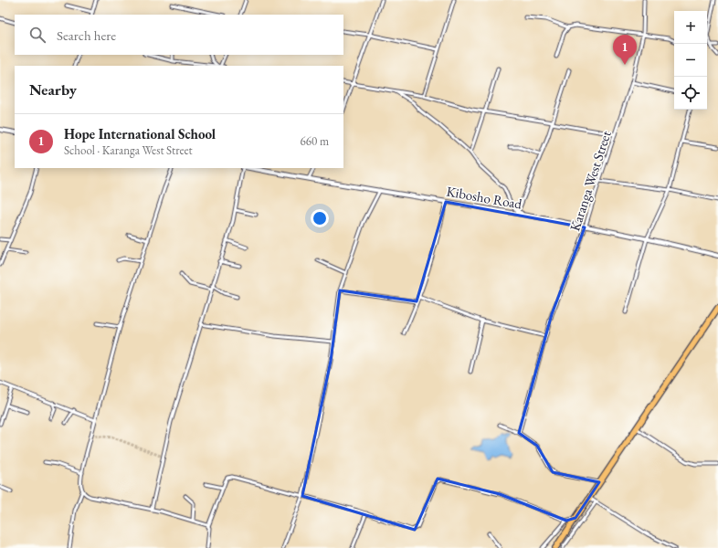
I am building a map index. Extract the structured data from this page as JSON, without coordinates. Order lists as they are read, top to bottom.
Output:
{
  "streets": {
    "street": ["Karanga West Street", "Kibosho Road"]
  },
  "crossings": [
    ["Karanga West Street", "Kibosho Road"]
  ],
  "page": {
    "map_buttons": ["+", "−"],
    "search": "Search here",
    "pins": "1",
    "heading": "Nearby",
    "list": [
      {
        "mark": "1",
        "name": "Hope International School",
        "note": "School · Karanga West Street",
        "value": "660 m"
      }
    ]
  }
}
